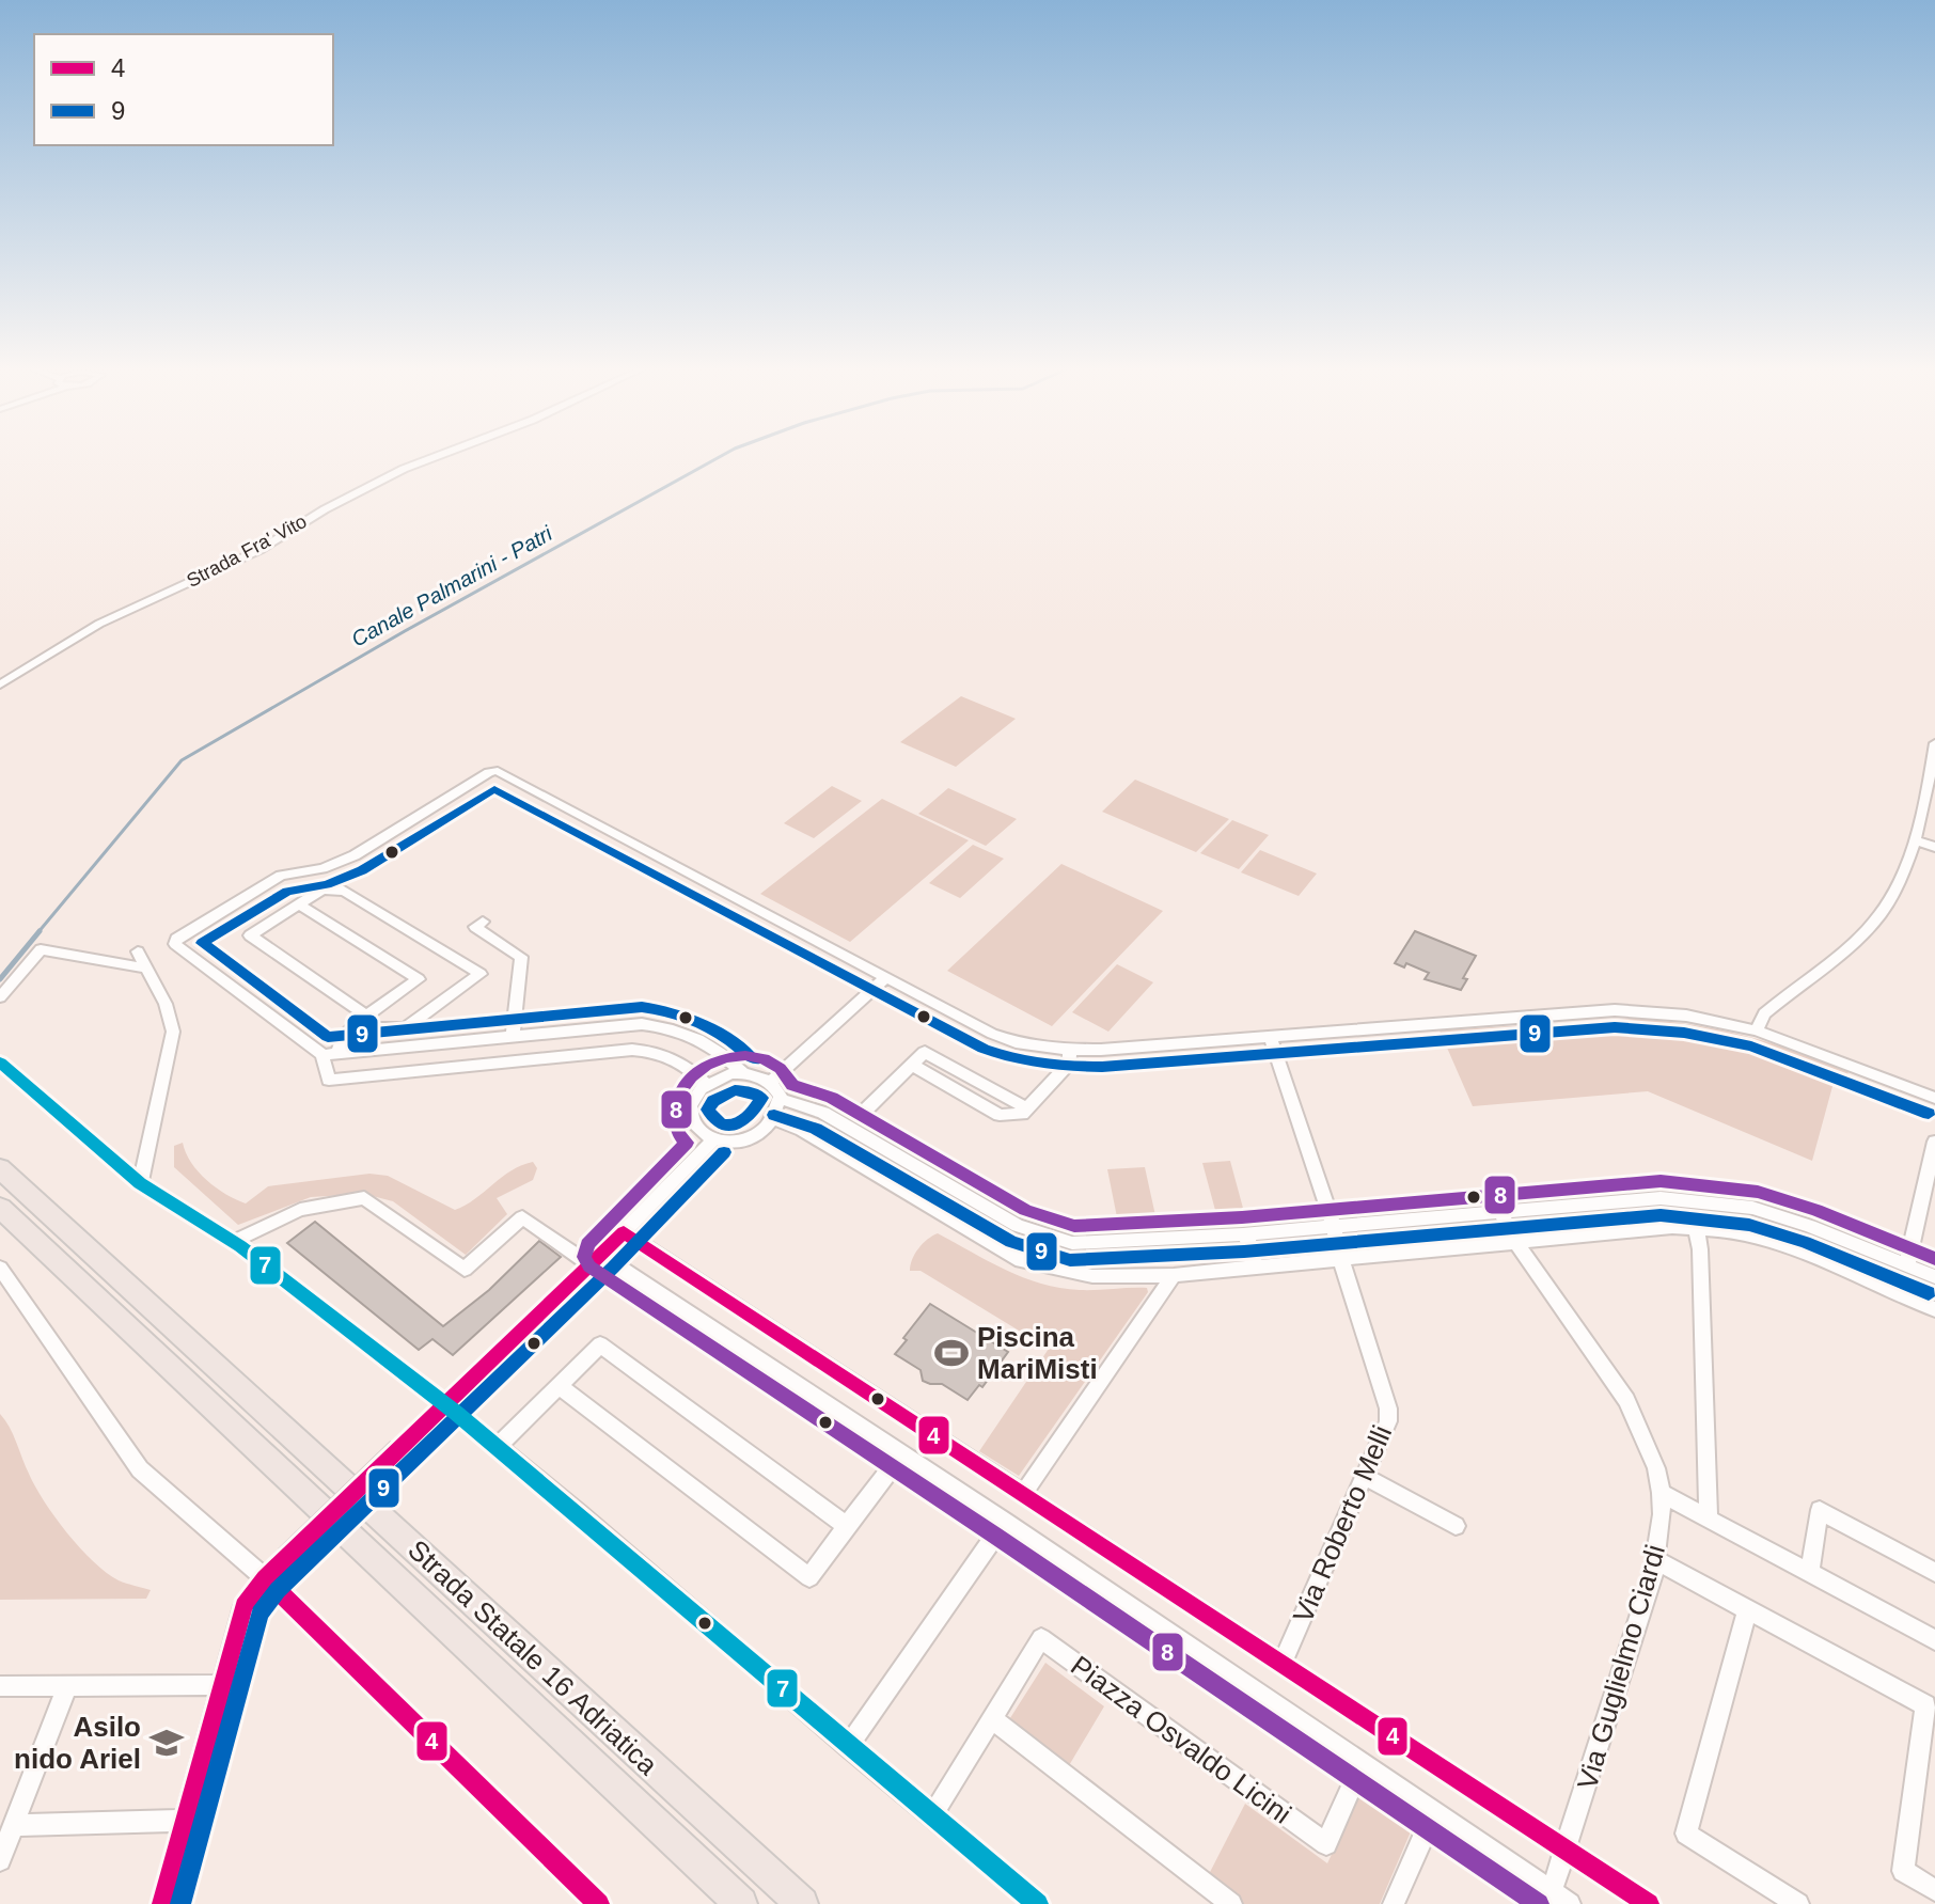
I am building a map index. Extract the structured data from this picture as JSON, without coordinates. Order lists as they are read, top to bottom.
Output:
{
  "streets": {
    "highway": ["Strada Statale 16 Adriatica"],
    "street": [
      "Strada Fra' Vito",
      "Via Roberto Melli",
      "Via Guglielmo Ciardi",
      "Piazza Osvaldo Licini"
    ]
  },
  "water": ["Canale Palmarini - Patri"],
  "places": {
    "sports": ["Piscina MariMisti"],
    "school or university": ["Asilo nido Ariel"]
  },
  "lines": [
    "transit line 9",
    "transit line 8",
    "transit line 7",
    "transit line 4"
  ],
  "legend": ["4", "9"]
}
